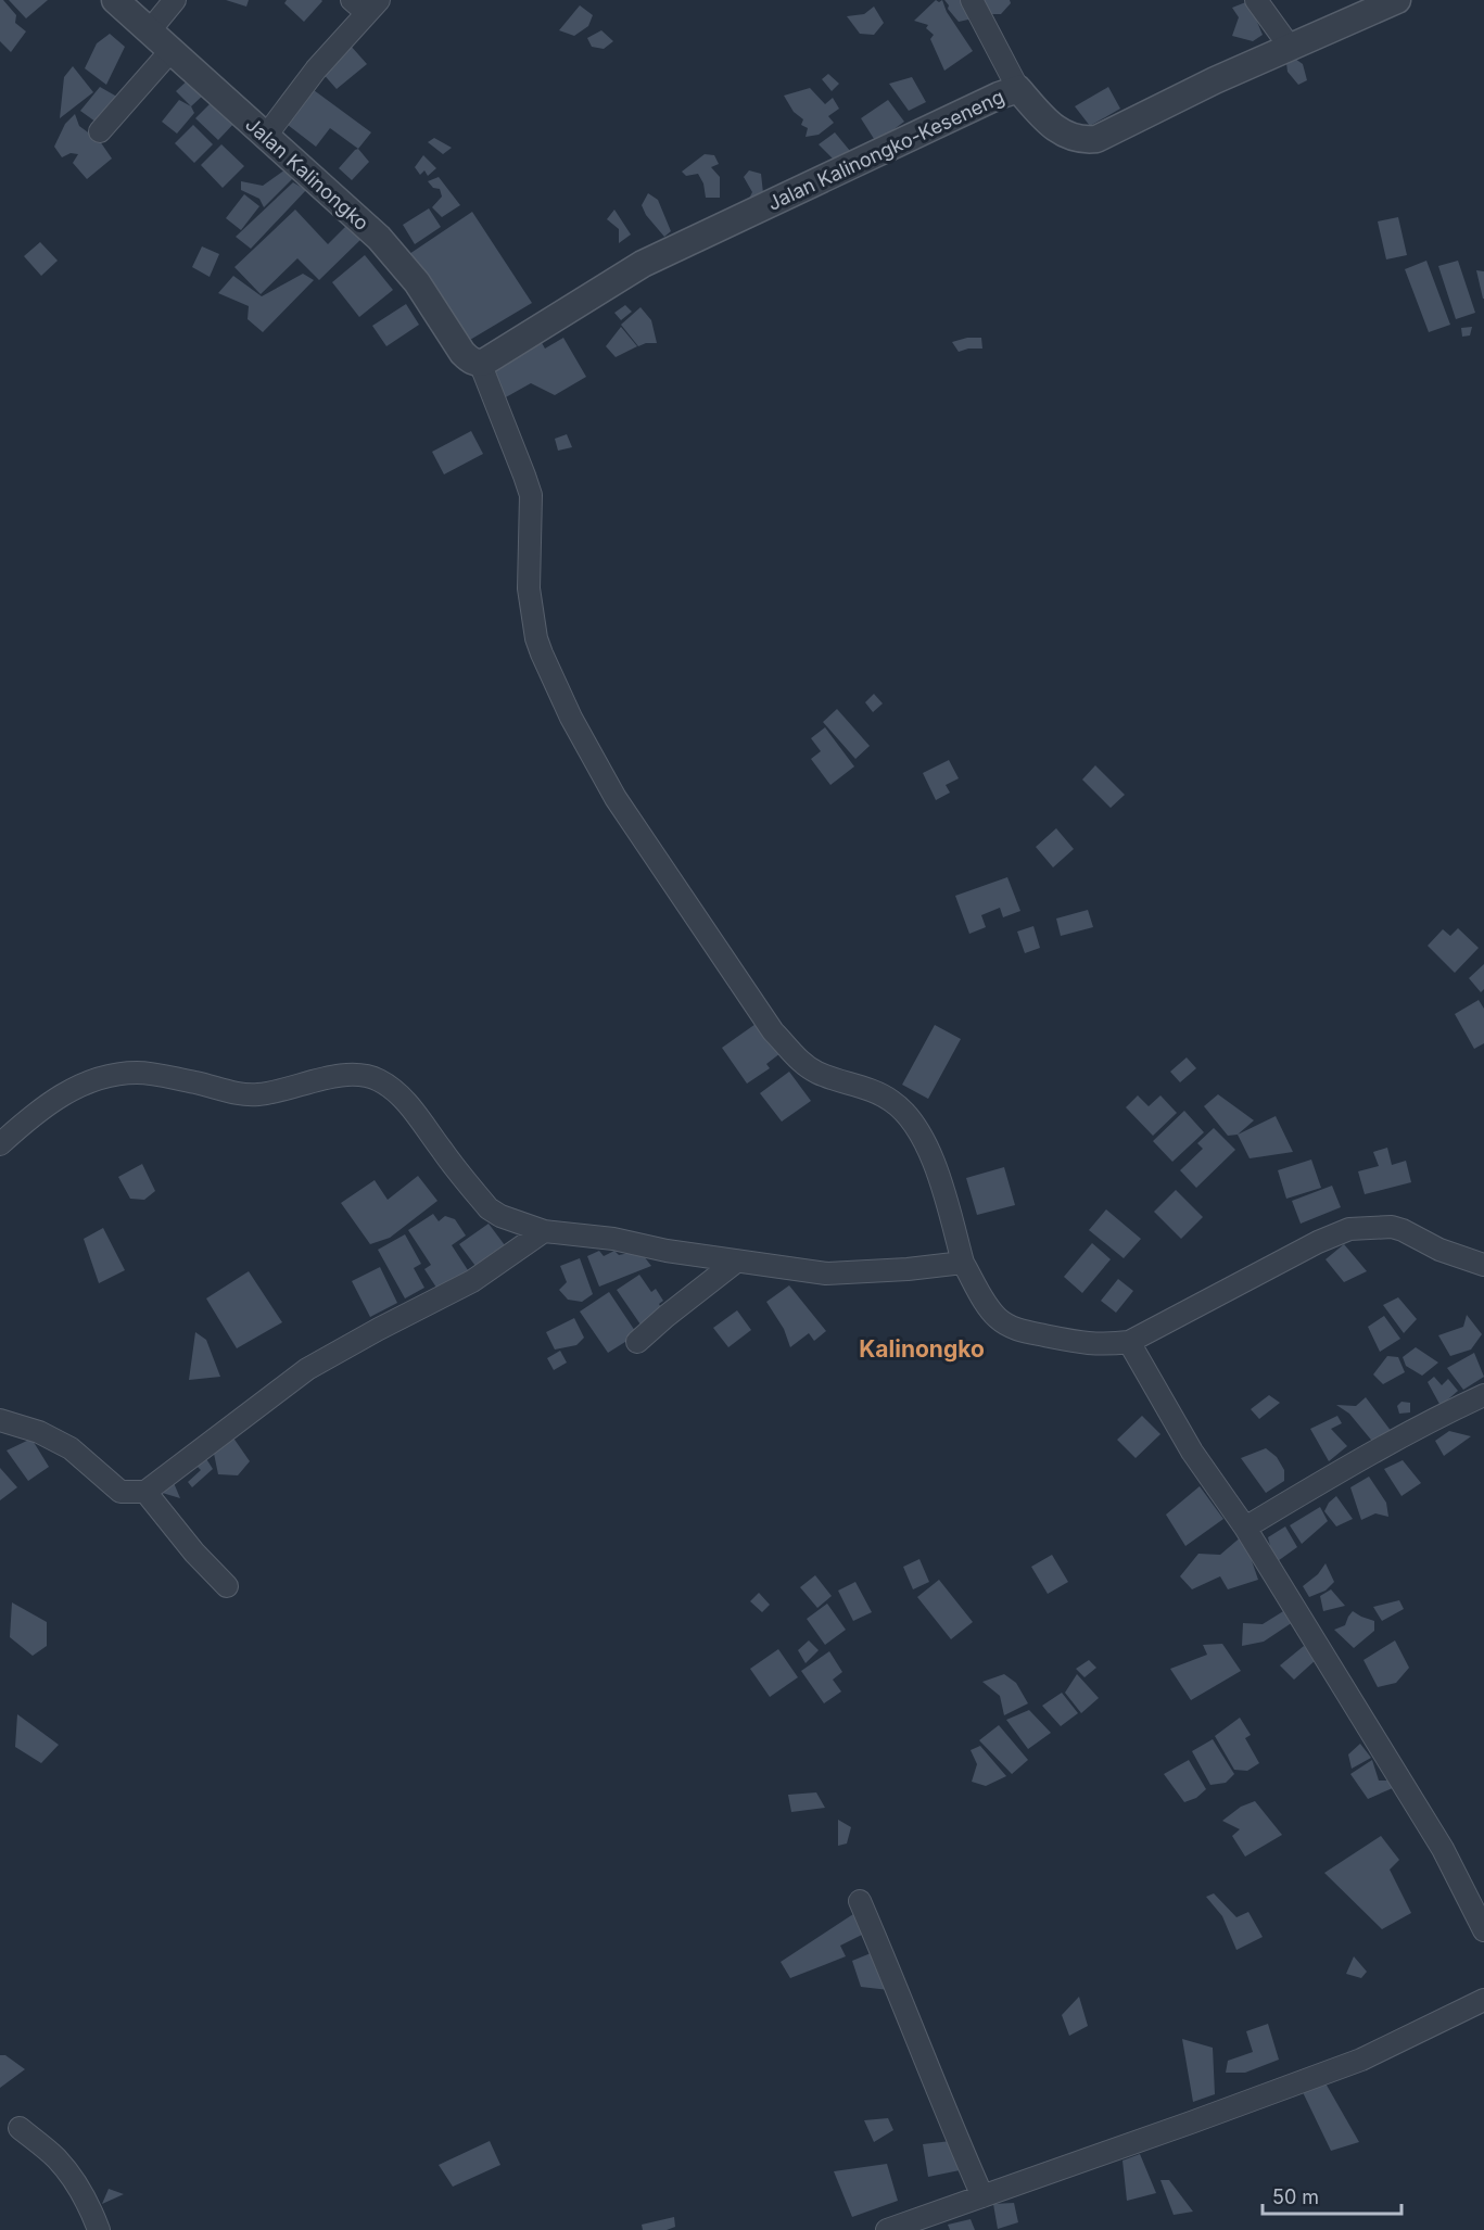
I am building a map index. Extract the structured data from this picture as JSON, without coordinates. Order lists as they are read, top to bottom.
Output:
{
  "streets": {
    "street": ["Jalan Kalinongko-Keseneng", "Jalan Kalinongko"]
  },
  "crossings": [
    ["Jalan Kalinongko-Keseneng", "Jalan Kalinongko"]
  ],
  "districts": ["Kalinongko"],
  "scale_bar": "50 m"
}
